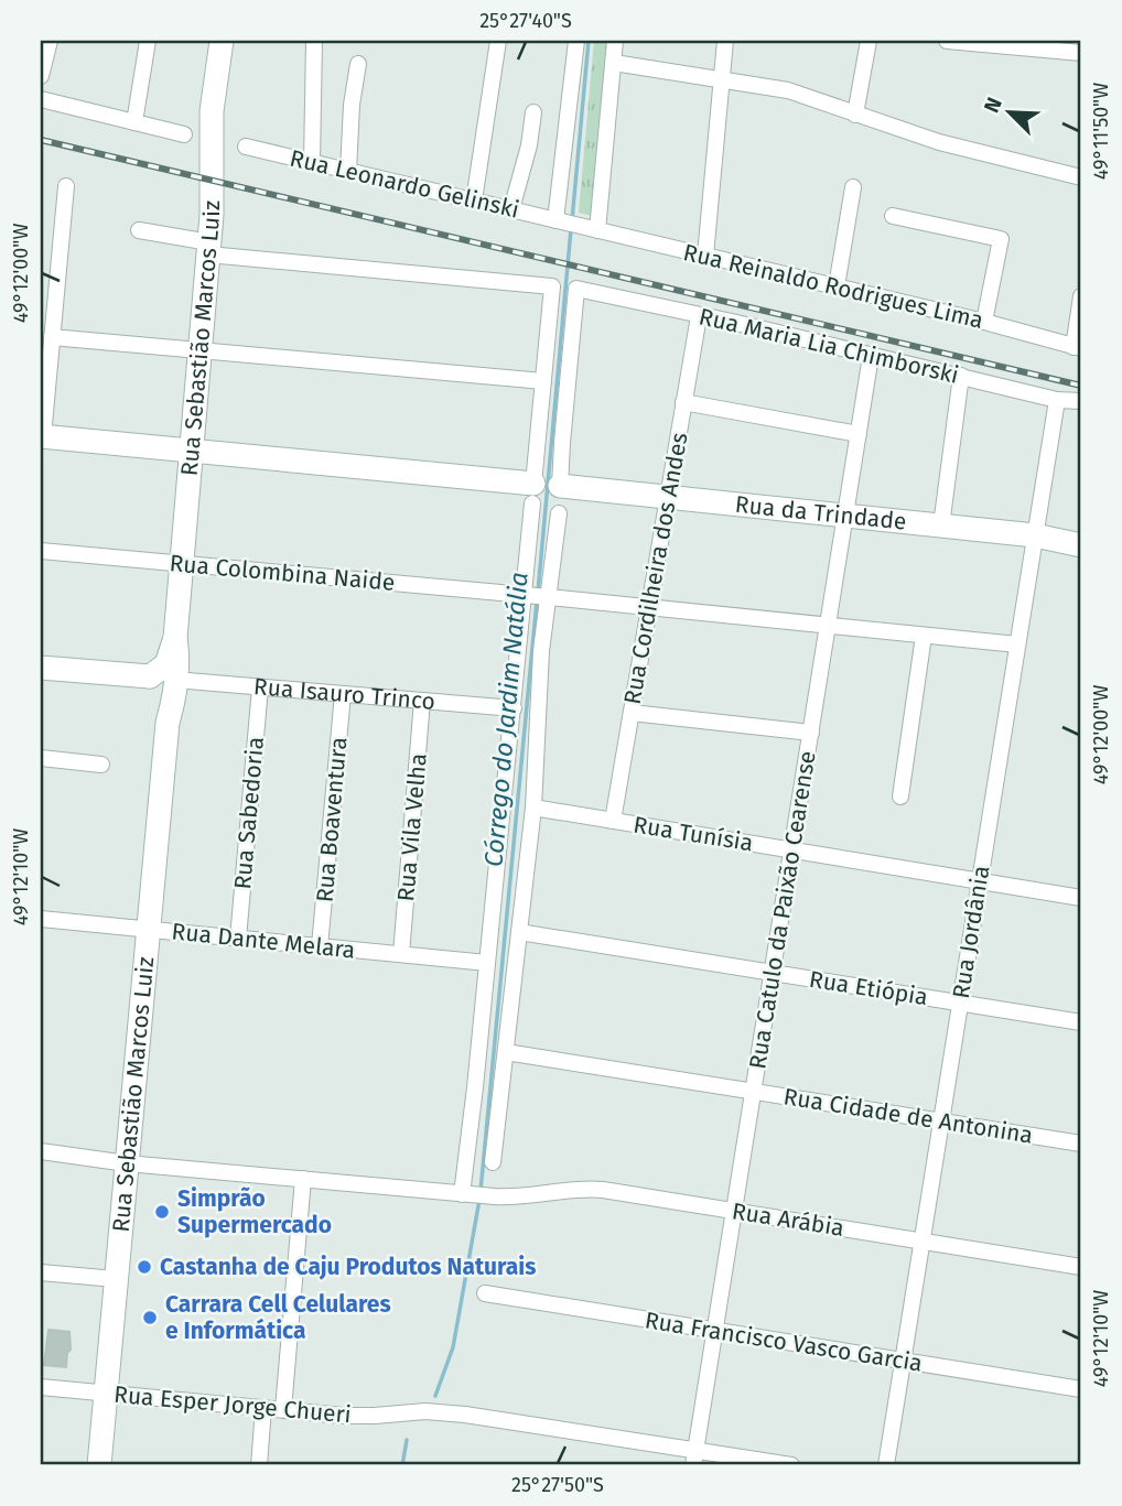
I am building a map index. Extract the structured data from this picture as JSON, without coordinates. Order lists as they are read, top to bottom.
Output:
{
  "streets": {
    "main road": ["Rua Sebastião Marcos Luiz", "Rua da Trindade"],
    "street": [
      "Rua Leonardo Gelinski",
      "Rua Reinaldo Rodrigues Lima",
      "Rua Maria Lia Chimborski",
      "Rua Cordilheira dos Andes",
      "Rua Colombina Naide",
      "Rua Isauro Trinco",
      "Rua Sabedoria",
      "Rua Boaventura",
      "Rua Vila Velha",
      "Rua Tunísia",
      "Rua Catulo da Paixão Cearense",
      "Rua Jordânia",
      "Rua Dante Melara",
      "Rua Etiópia",
      "Rua Cidade de Antonina",
      "Rua Arábia",
      "Rua Francisco Vasco Garcia",
      "Rua Esper Jorge Chueri"
    ]
  },
  "crossings": [
    ["Rua Leonardo Gelinski", "Rua Reinaldo Rodrigues Lima"],
    ["Rua Sebastião Marcos Luiz", "Rua Colombina Naide"],
    ["Rua Sebastião Marcos Luiz", "Rua Isauro Trinco"],
    ["Rua Sebastião Marcos Luiz", "Rua Dante Melara"],
    ["Rua Sebastião Marcos Luiz", "Rua Arábia"],
    ["Rua Sebastião Marcos Luiz", "Rua Esper Jorge Chueri"],
    ["Rua Maria Lia Chimborski", "Rua da Trindade"],
    ["Rua Maria Lia Chimborski", "Rua Cordilheira dos Andes"],
    ["Rua Maria Lia Chimborski", "Rua Catulo da Paixão Cearense"],
    ["Rua Maria Lia Chimborski", "Rua Jordânia"],
    ["Rua da Trindade", "Rua Cordilheira dos Andes"],
    ["Rua da Trindade", "Rua Catulo da Paixão Cearense"],
    ["Rua da Trindade", "Rua Jordânia"],
    ["Rua Cordilheira dos Andes", "Rua Colombina Naide"],
    ["Rua Cordilheira dos Andes", "Rua Tunísia"],
    ["Rua Colombina Naide", "Rua Catulo da Paixão Cearense"],
    ["Rua Colombina Naide", "Rua Jordânia"],
    ["Rua Isauro Trinco", "Rua Sabedoria"],
    ["Rua Isauro Trinco", "Rua Boaventura"],
    ["Rua Isauro Trinco", "Rua Vila Velha"],
    ["Rua Sabedoria", "Rua Dante Melara"],
    ["Rua Boaventura", "Rua Dante Melara"],
    ["Rua Vila Velha", "Rua Dante Melara"],
    ["Rua Tunísia", "Rua Catulo da Paixão Cearense"],
    ["Rua Tunísia", "Rua Jordânia"],
    ["Rua Catulo da Paixão Cearense", "Rua Etiópia"],
    ["Rua Catulo da Paixão Cearense", "Rua Cidade de Antonina"],
    ["Rua Catulo da Paixão Cearense", "Rua Arábia"],
    ["Rua Catulo da Paixão Cearense", "Rua Francisco Vasco Garcia"],
    ["Rua Catulo da Paixão Cearense", "Rua Esper Jorge Chueri"],
    ["Rua Jordânia", "Rua Etiópia"],
    ["Rua Jordânia", "Rua Cidade de Antonina"],
    ["Rua Jordânia", "Rua Arábia"],
    ["Rua Jordânia", "Rua Francisco Vasco Garcia"]
  ],
  "water": ["Córrego do Jardim Natália"],
  "places": ["Simprão Supermercado", "Castanha de Caju Produtos Naturais", "Carrara Cell Celulares e Informática"],
  "north": "top left",
  "coordinates": [
    "25°27'40\"S",
    "49°11'50\"W",
    "49°12'00\"W",
    "49°12'10\"W",
    "25°27'50\"S"
  ]
}
